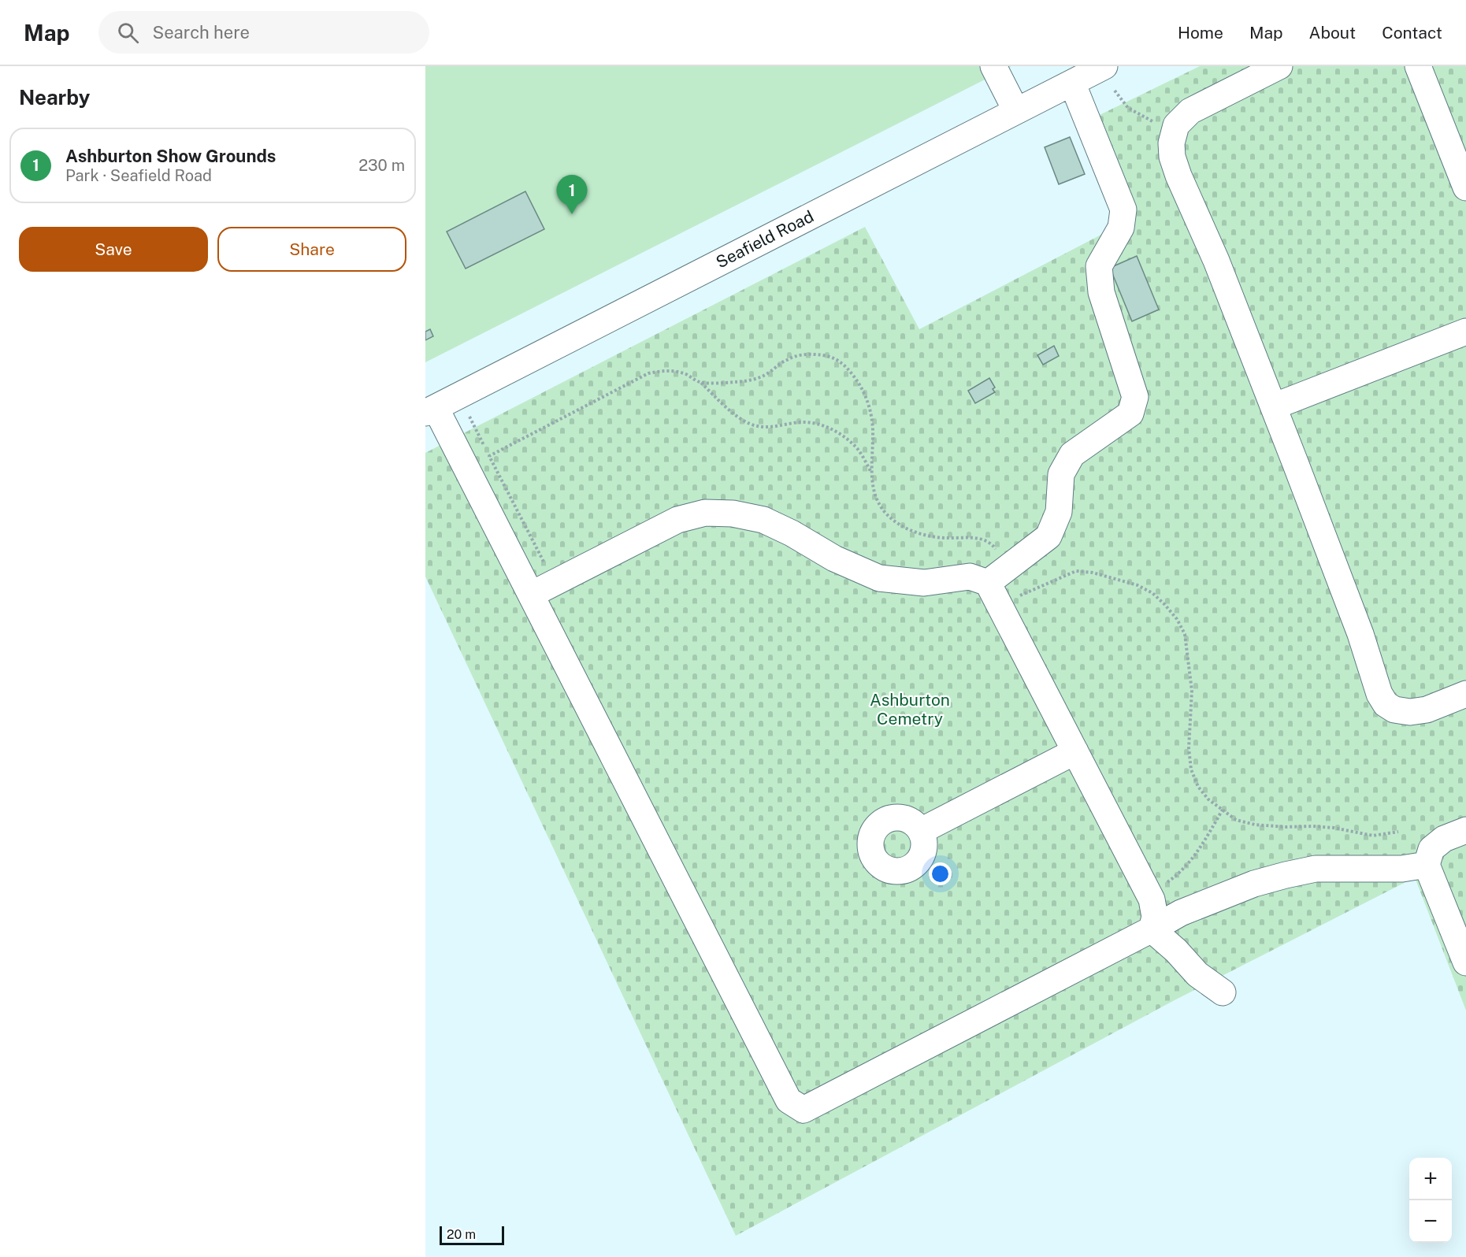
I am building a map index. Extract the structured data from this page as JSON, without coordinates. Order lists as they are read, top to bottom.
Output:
{
  "streets": {
    "street": ["Seafield Road"]
  },
  "parks": ["Ashburton Cemetry"],
  "scale_bar": "20 m",
  "page": {
    "header": "Map",
    "search": "Search here",
    "nav": [
      "Home",
      "Map",
      "About",
      "Contact"
    ],
    "heading": "Nearby",
    "list": [
      {
        "mark": "1",
        "name": "Ashburton Show Grounds",
        "note": "Park · Seafield Road",
        "value": "230 m"
      }
    ],
    "pins": "1",
    "buttons": ["Save", "Share"],
    "map_buttons": ["+", "−"],
    "scale": "20 m"
  }
}
